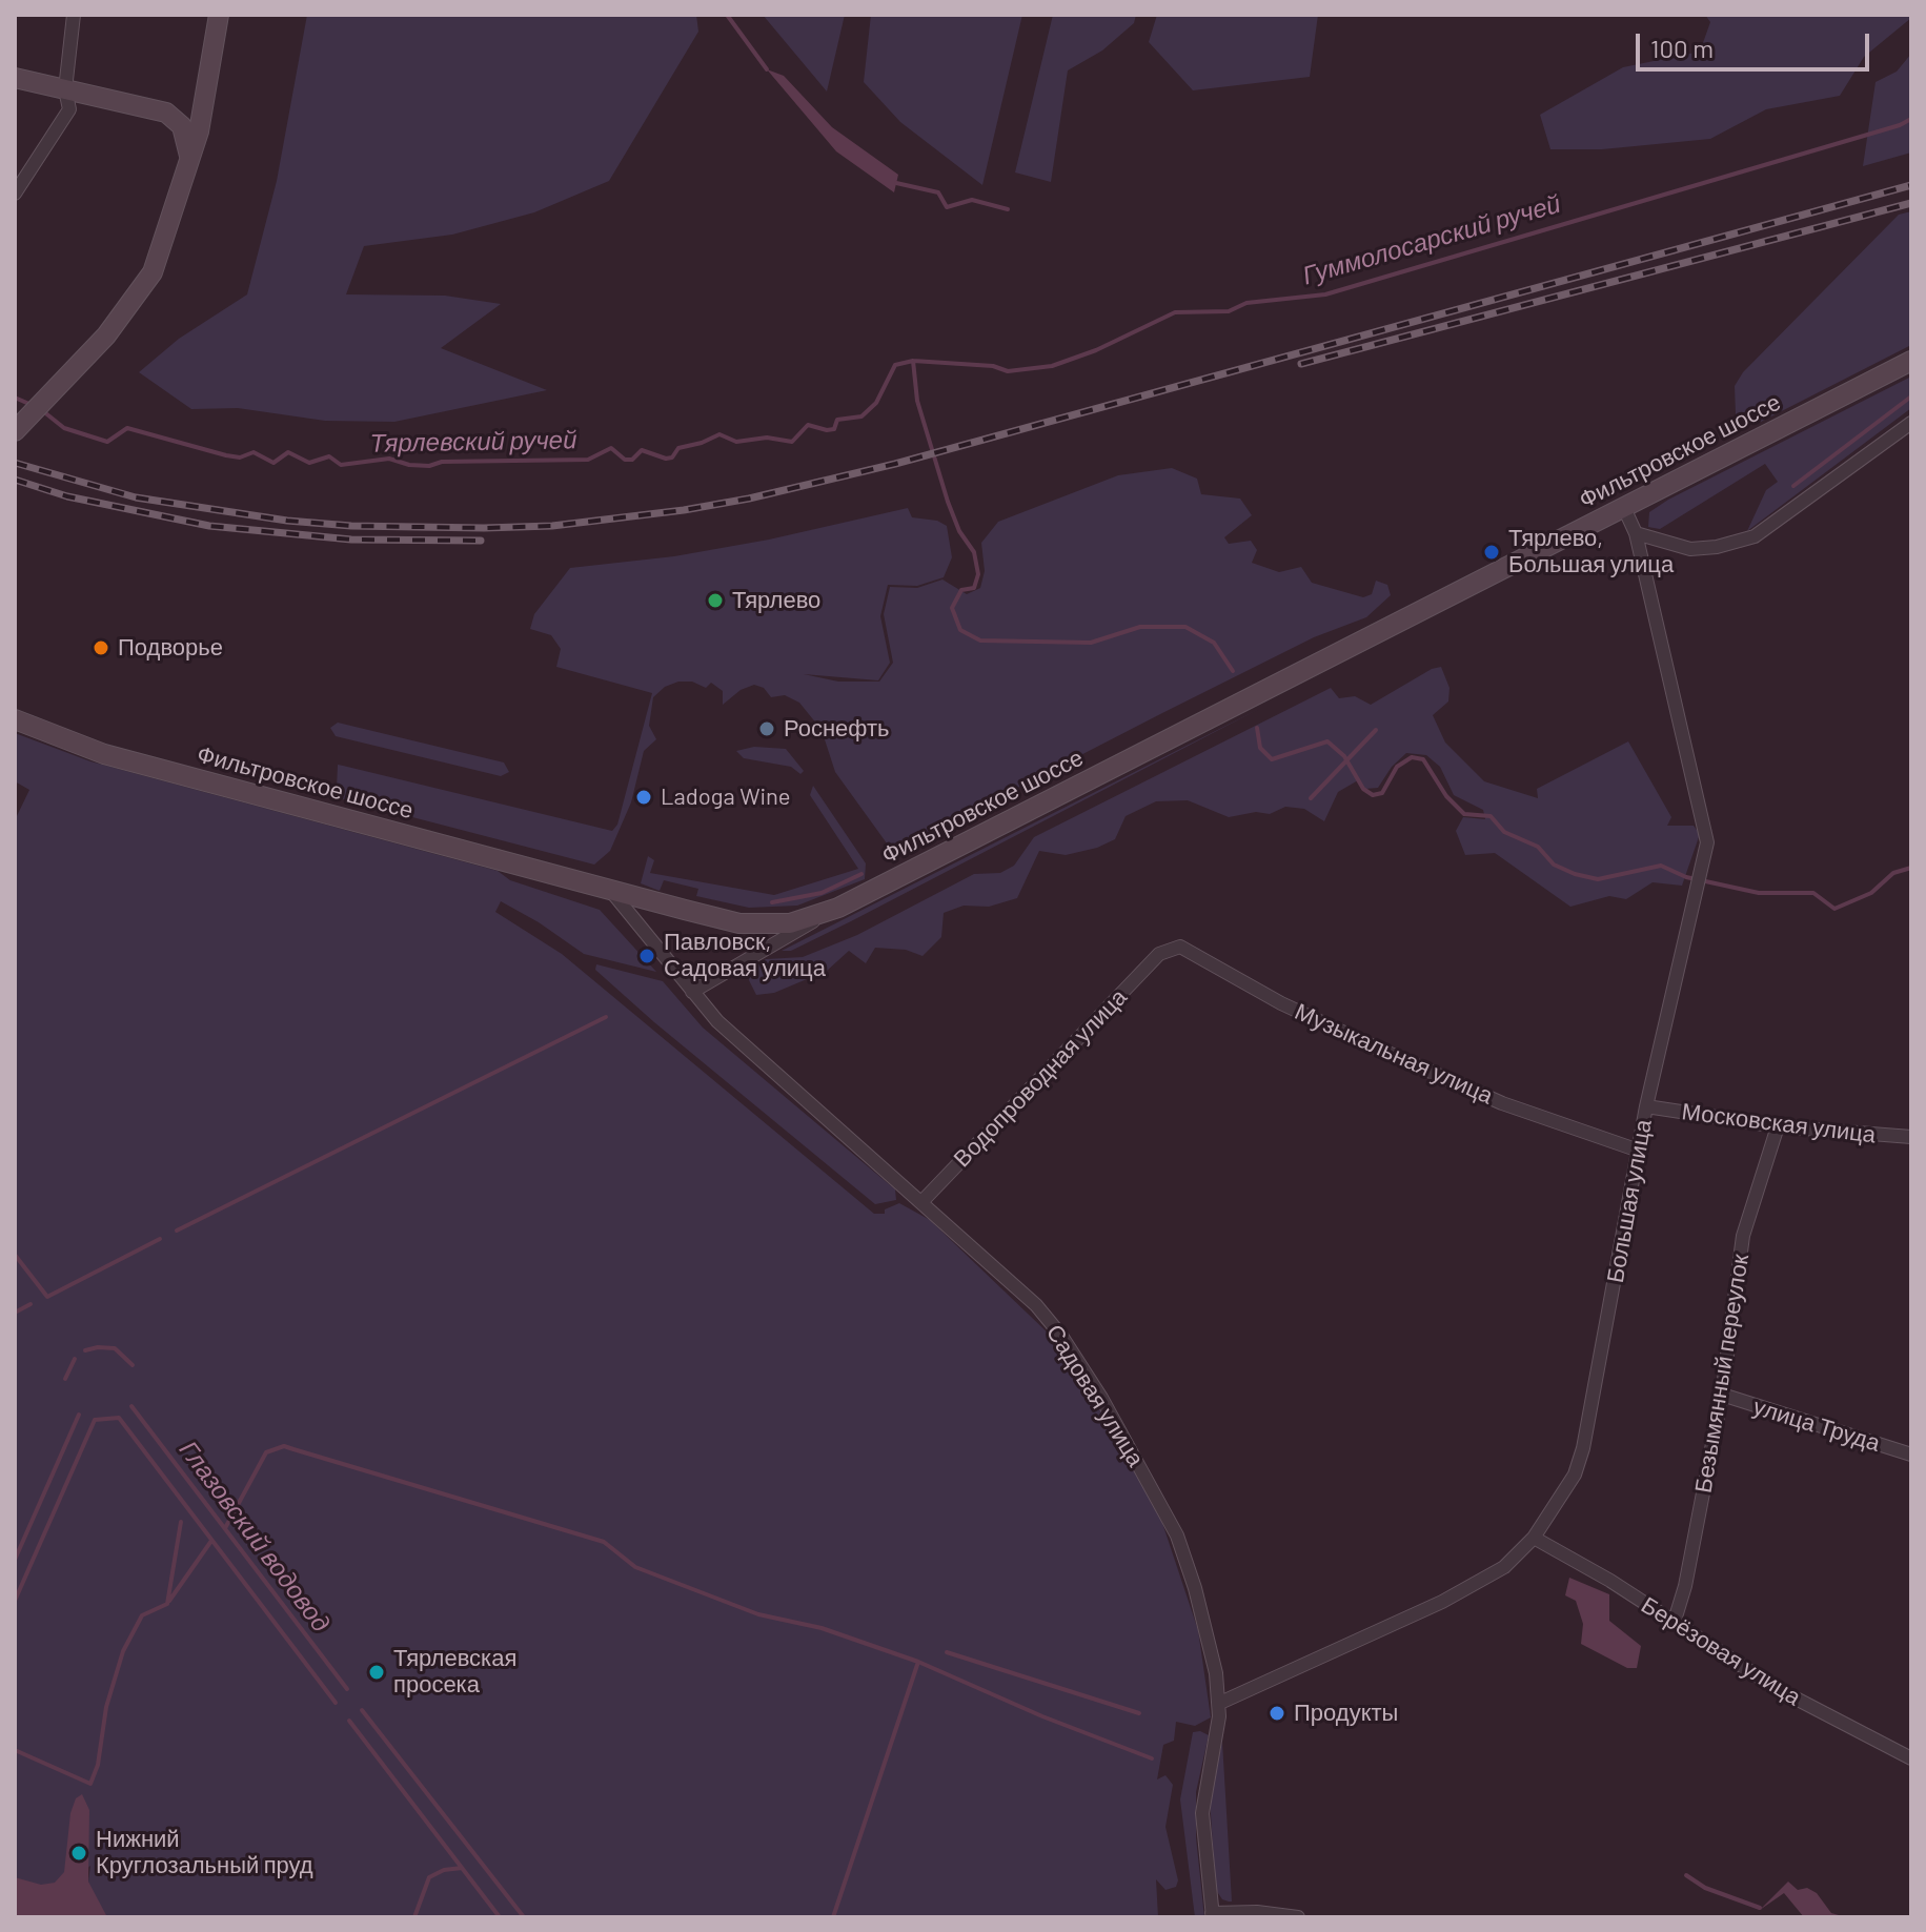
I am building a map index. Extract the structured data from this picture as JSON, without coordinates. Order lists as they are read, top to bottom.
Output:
{
  "streets": {
    "main road": ["Фильтровское шоссе"],
    "street": [
      "Музыкальная улица",
      "Водопроводная улица",
      "Московская улица",
      "Большая улица",
      "Безымянный переулок",
      "Садовая улица",
      "улица Труда",
      "Берёзовая улица"
    ]
  },
  "crossings": [
    ["Фильтровское шоссе", "Большая улица"],
    ["Фильтровское шоссе", "Садовая улица"],
    ["Музыкальная улица", "Водопроводная улица"],
    ["Музыкальная улица", "Большая улица"],
    ["Водопроводная улица", "Садовая улица"],
    ["Московская улица", "Большая улица"],
    ["Московская улица", "Безымянный переулок"],
    ["Большая улица", "Садовая улица"],
    ["Большая улица", "Берёзовая улица"],
    ["Безымянный переулок", "улица Труда"],
    ["Безымянный переулок", "Берёзовая улица"]
  ],
  "water": ["Гуммолосарский ручей", "Тярлевский ручей", "Глазовский водовод"],
  "places": [
    "Тярлево, Большая улица",
    "Тярлево",
    "Подворье",
    "Роснефть",
    "Ladoga Wine",
    "Павловск, Садовая улица",
    "Тярлевская просека",
    "Продукты",
    "Нижний Круглозальный пруд"
  ],
  "scale_bar": "100 m"
}
